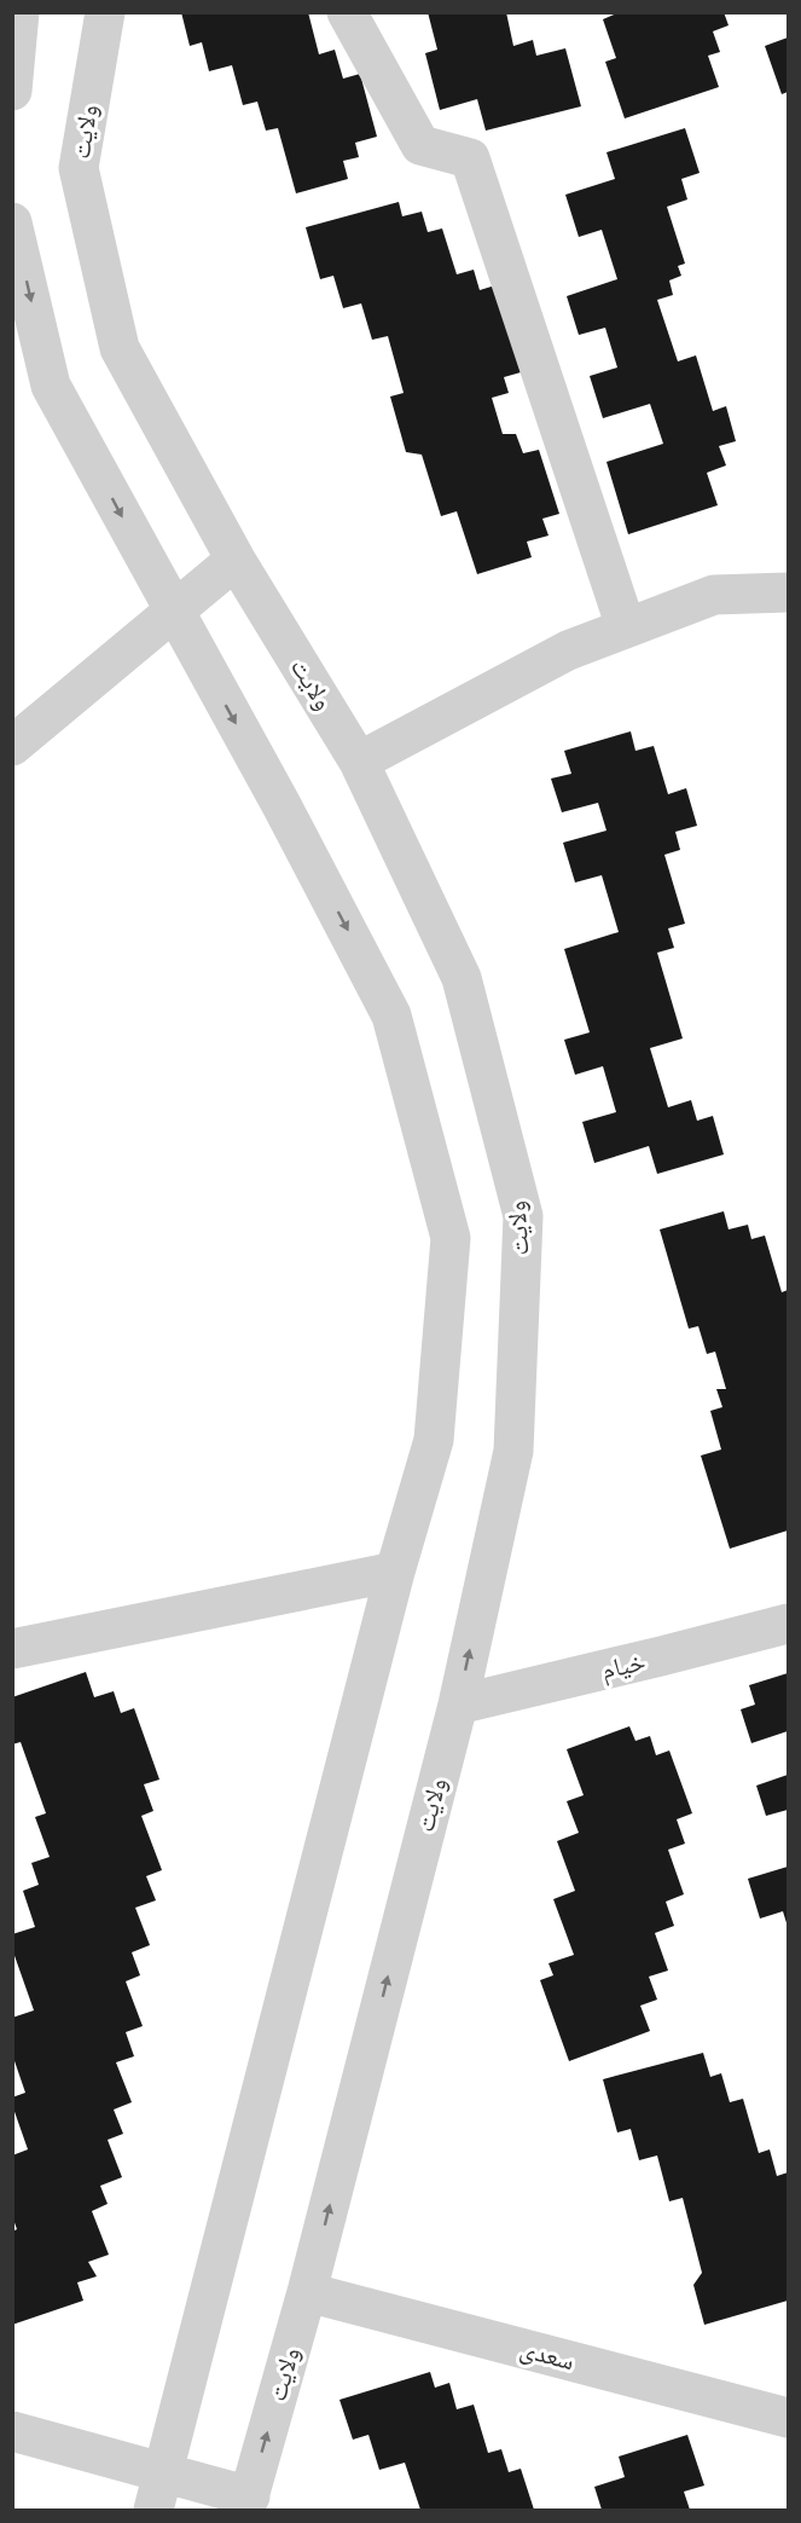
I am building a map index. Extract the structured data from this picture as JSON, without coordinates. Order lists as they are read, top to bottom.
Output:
{
  "streets": {
    "street": ["ولایت", "خیام", "سعدی"]
  },
  "crossings": [
    ["ولایت", "خیام"],
    ["ولایت", "سعدی"]
  ]
}
